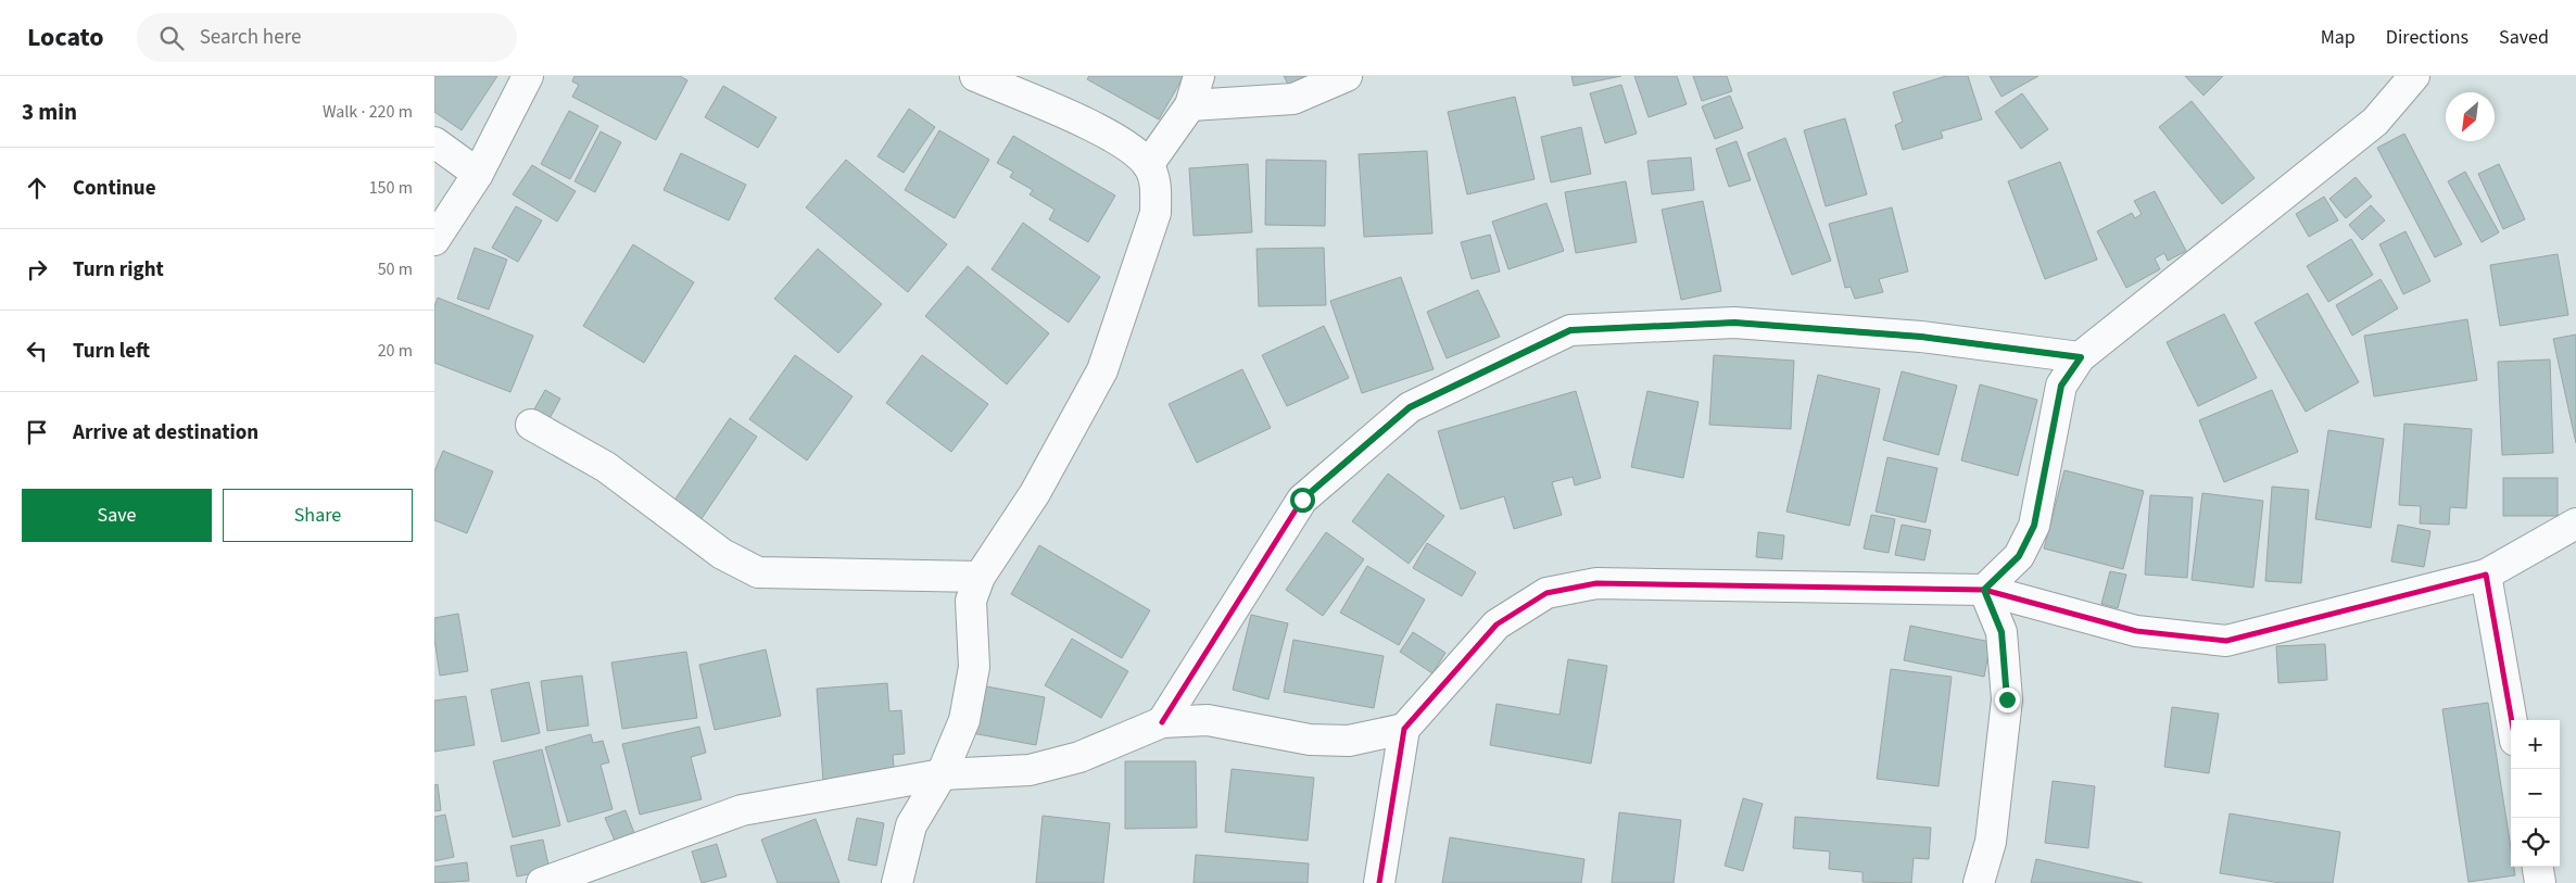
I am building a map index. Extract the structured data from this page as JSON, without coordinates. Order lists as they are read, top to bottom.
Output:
{
  "north": "bottom left",
  "page": {
    "header": "Locato",
    "search": "Search here",
    "nav": ["Map", "Directions", "Saved"],
    "heading": ["3 min", "Walk · 220 m"],
    "list": [
      ["Continue", "150 m"],
      ["Turn right", "50 m"],
      ["Turn left", "20 m"],
      "Arrive at destination"
    ],
    "buttons": ["Save", "Share"],
    "map_buttons": ["+", "−"]
  }
}
